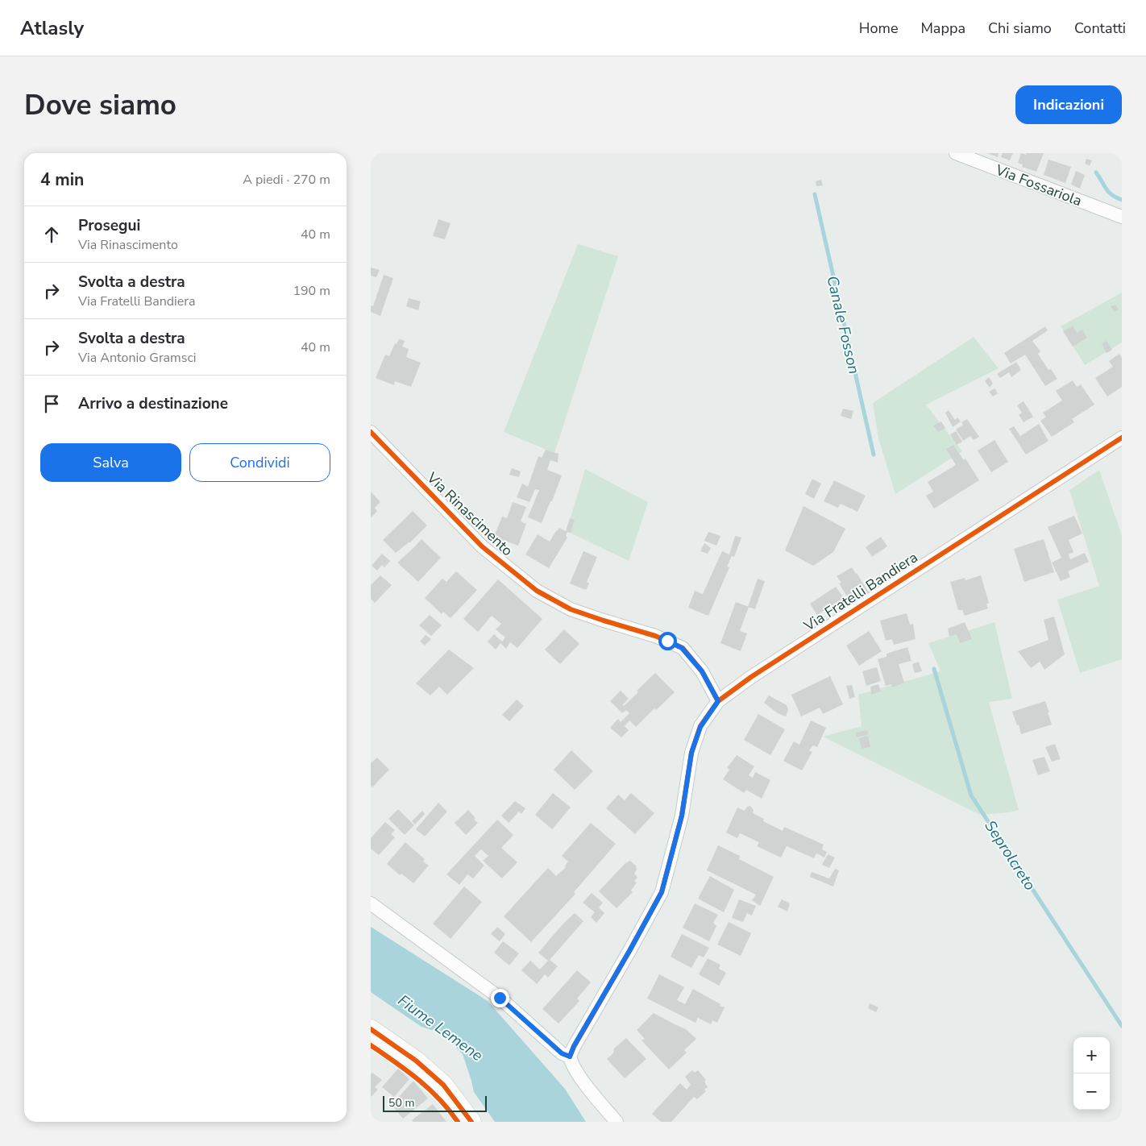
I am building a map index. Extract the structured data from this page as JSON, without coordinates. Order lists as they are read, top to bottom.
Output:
{
  "streets": {
    "street": ["Via Fossariola", "Via Rinascimento", "Via Fratelli Bandiera"]
  },
  "crossings": [
    ["Via Rinascimento", "Via Fratelli Bandiera"]
  ],
  "water": ["Canale Fosson", "Seprolcreto", "Fiume Lemene"],
  "scale_bar": "50 m",
  "page": {
    "header": "Atlasly",
    "nav": [
      "Home",
      "Mappa",
      "Chi siamo",
      "Contatti"
    ],
    "buttons": [
      "Indicazioni",
      ["Salva", "Condividi"]
    ],
    "title": "Dove siamo",
    "heading": ["4 min", "A piedi · 270 m"],
    "list": [
      ["Prosegui", "Via Rinascimento", "40 m"],
      ["Svolta a destra", "Via Fratelli Bandiera", "190 m"],
      ["Svolta a destra", "Via Antonio Gramsci", "40 m"],
      "Arrivo a destinazione"
    ],
    "map_buttons": ["+", "−"],
    "scale": "50 m"
  }
}
